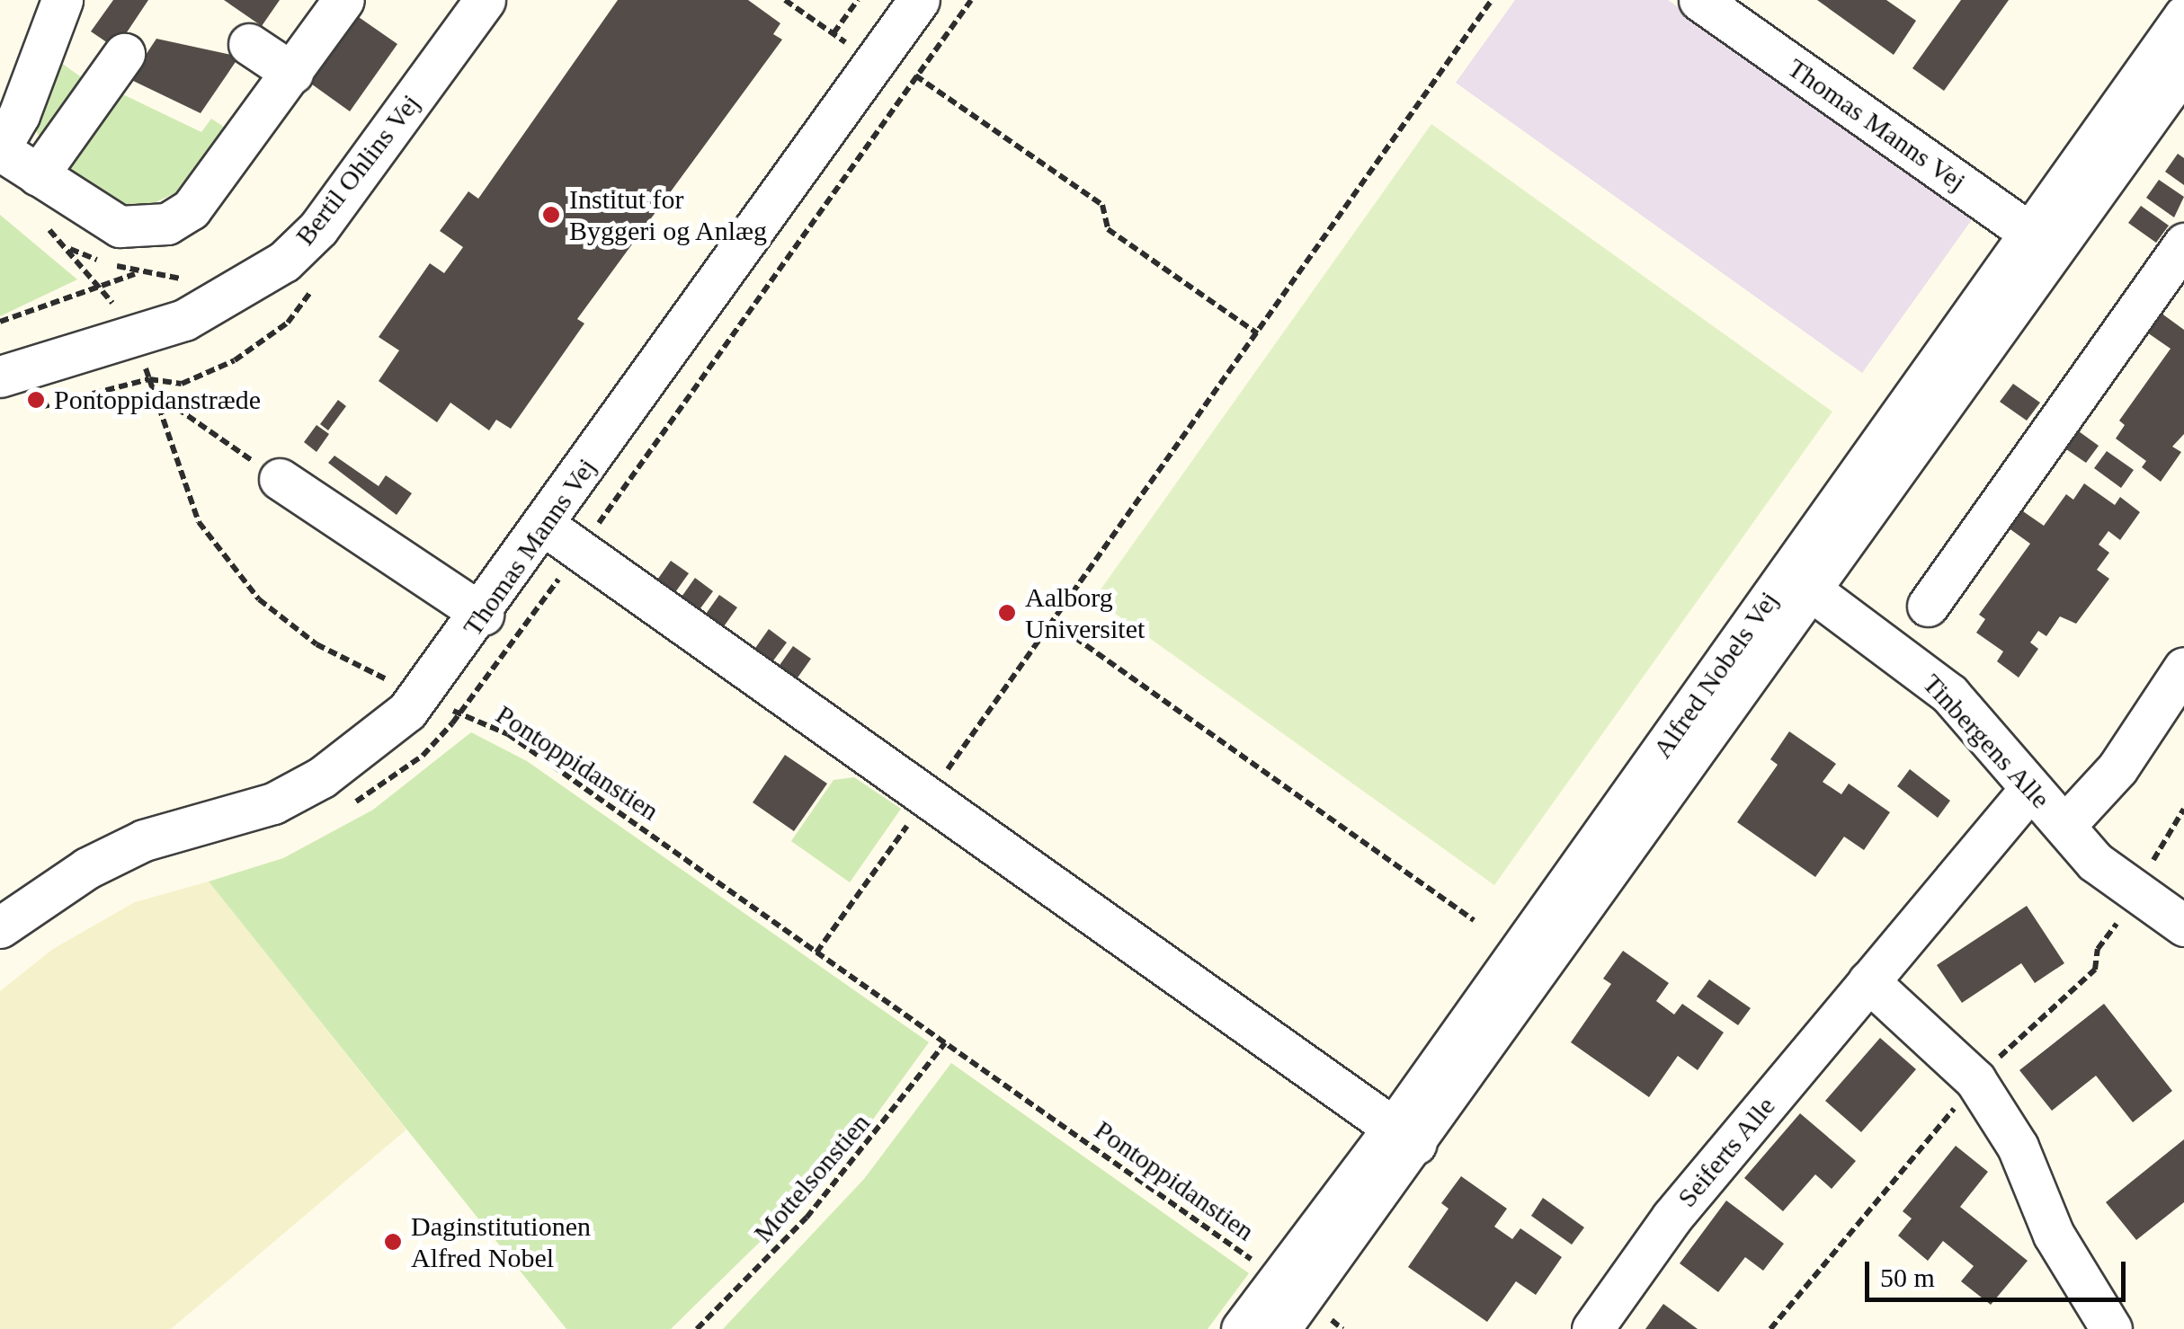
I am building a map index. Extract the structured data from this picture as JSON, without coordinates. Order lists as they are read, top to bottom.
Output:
{
  "streets": {
    "street": [
      "Thomas Manns Vej",
      "Bertil Ohlins Vej",
      "Alfred Nobels Vej",
      "Tinbergens Alle",
      "Seiferts Alle"
    ],
    "path": ["Pontoppidanstien", "Mottelsonstien"]
  },
  "crossings": [
    ["Thomas Manns Vej", "Alfred Nobels Vej"],
    ["Thomas Manns Vej", "Pontoppidanstien"],
    ["Bertil Ohlins Vej", "Pontoppidanstien"],
    ["Alfred Nobels Vej", "Tinbergens Alle"],
    ["Tinbergens Alle", "Seiferts Alle"],
    ["Pontoppidanstien", "Mottelsonstien"]
  ],
  "places": [
    "Institut for Byggeri og Anlæg",
    "Pontoppidanstræde",
    "Aalborg Universitet",
    "Daginstitutionen Alfred Nobel"
  ],
  "scale_bar": "50 m"
}
